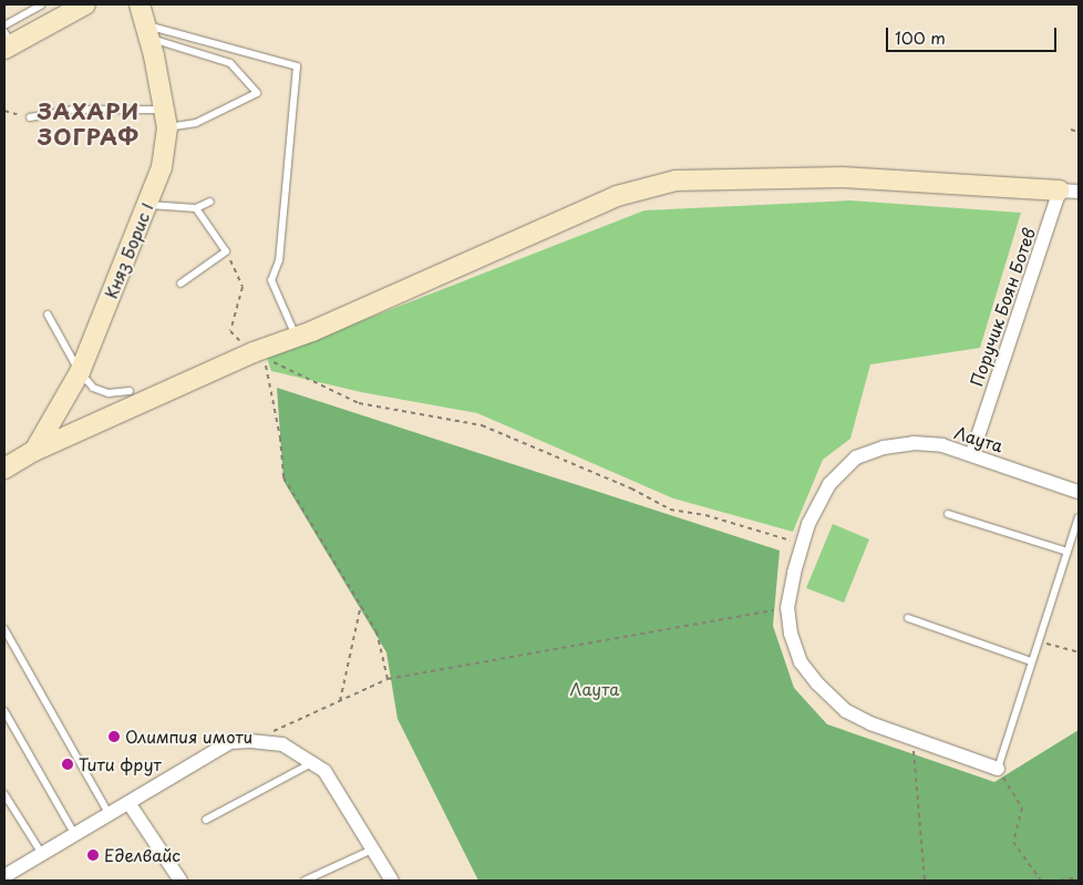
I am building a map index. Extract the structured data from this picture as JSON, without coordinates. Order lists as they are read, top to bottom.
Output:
{
  "streets": {
    "street": ["Княз Борис I", "Поручик Боян Ботев", "Лаута"]
  },
  "crossings": [
    ["Поручик Боян Ботев", "Лаута"]
  ],
  "districts": ["ЗАХАРИ ЗОГРАФ"],
  "parks": ["Лаута"],
  "places": ["Олимпия имоти", "Тити фрут", "Еделвайс"],
  "scale_bar": "100 m"
}
